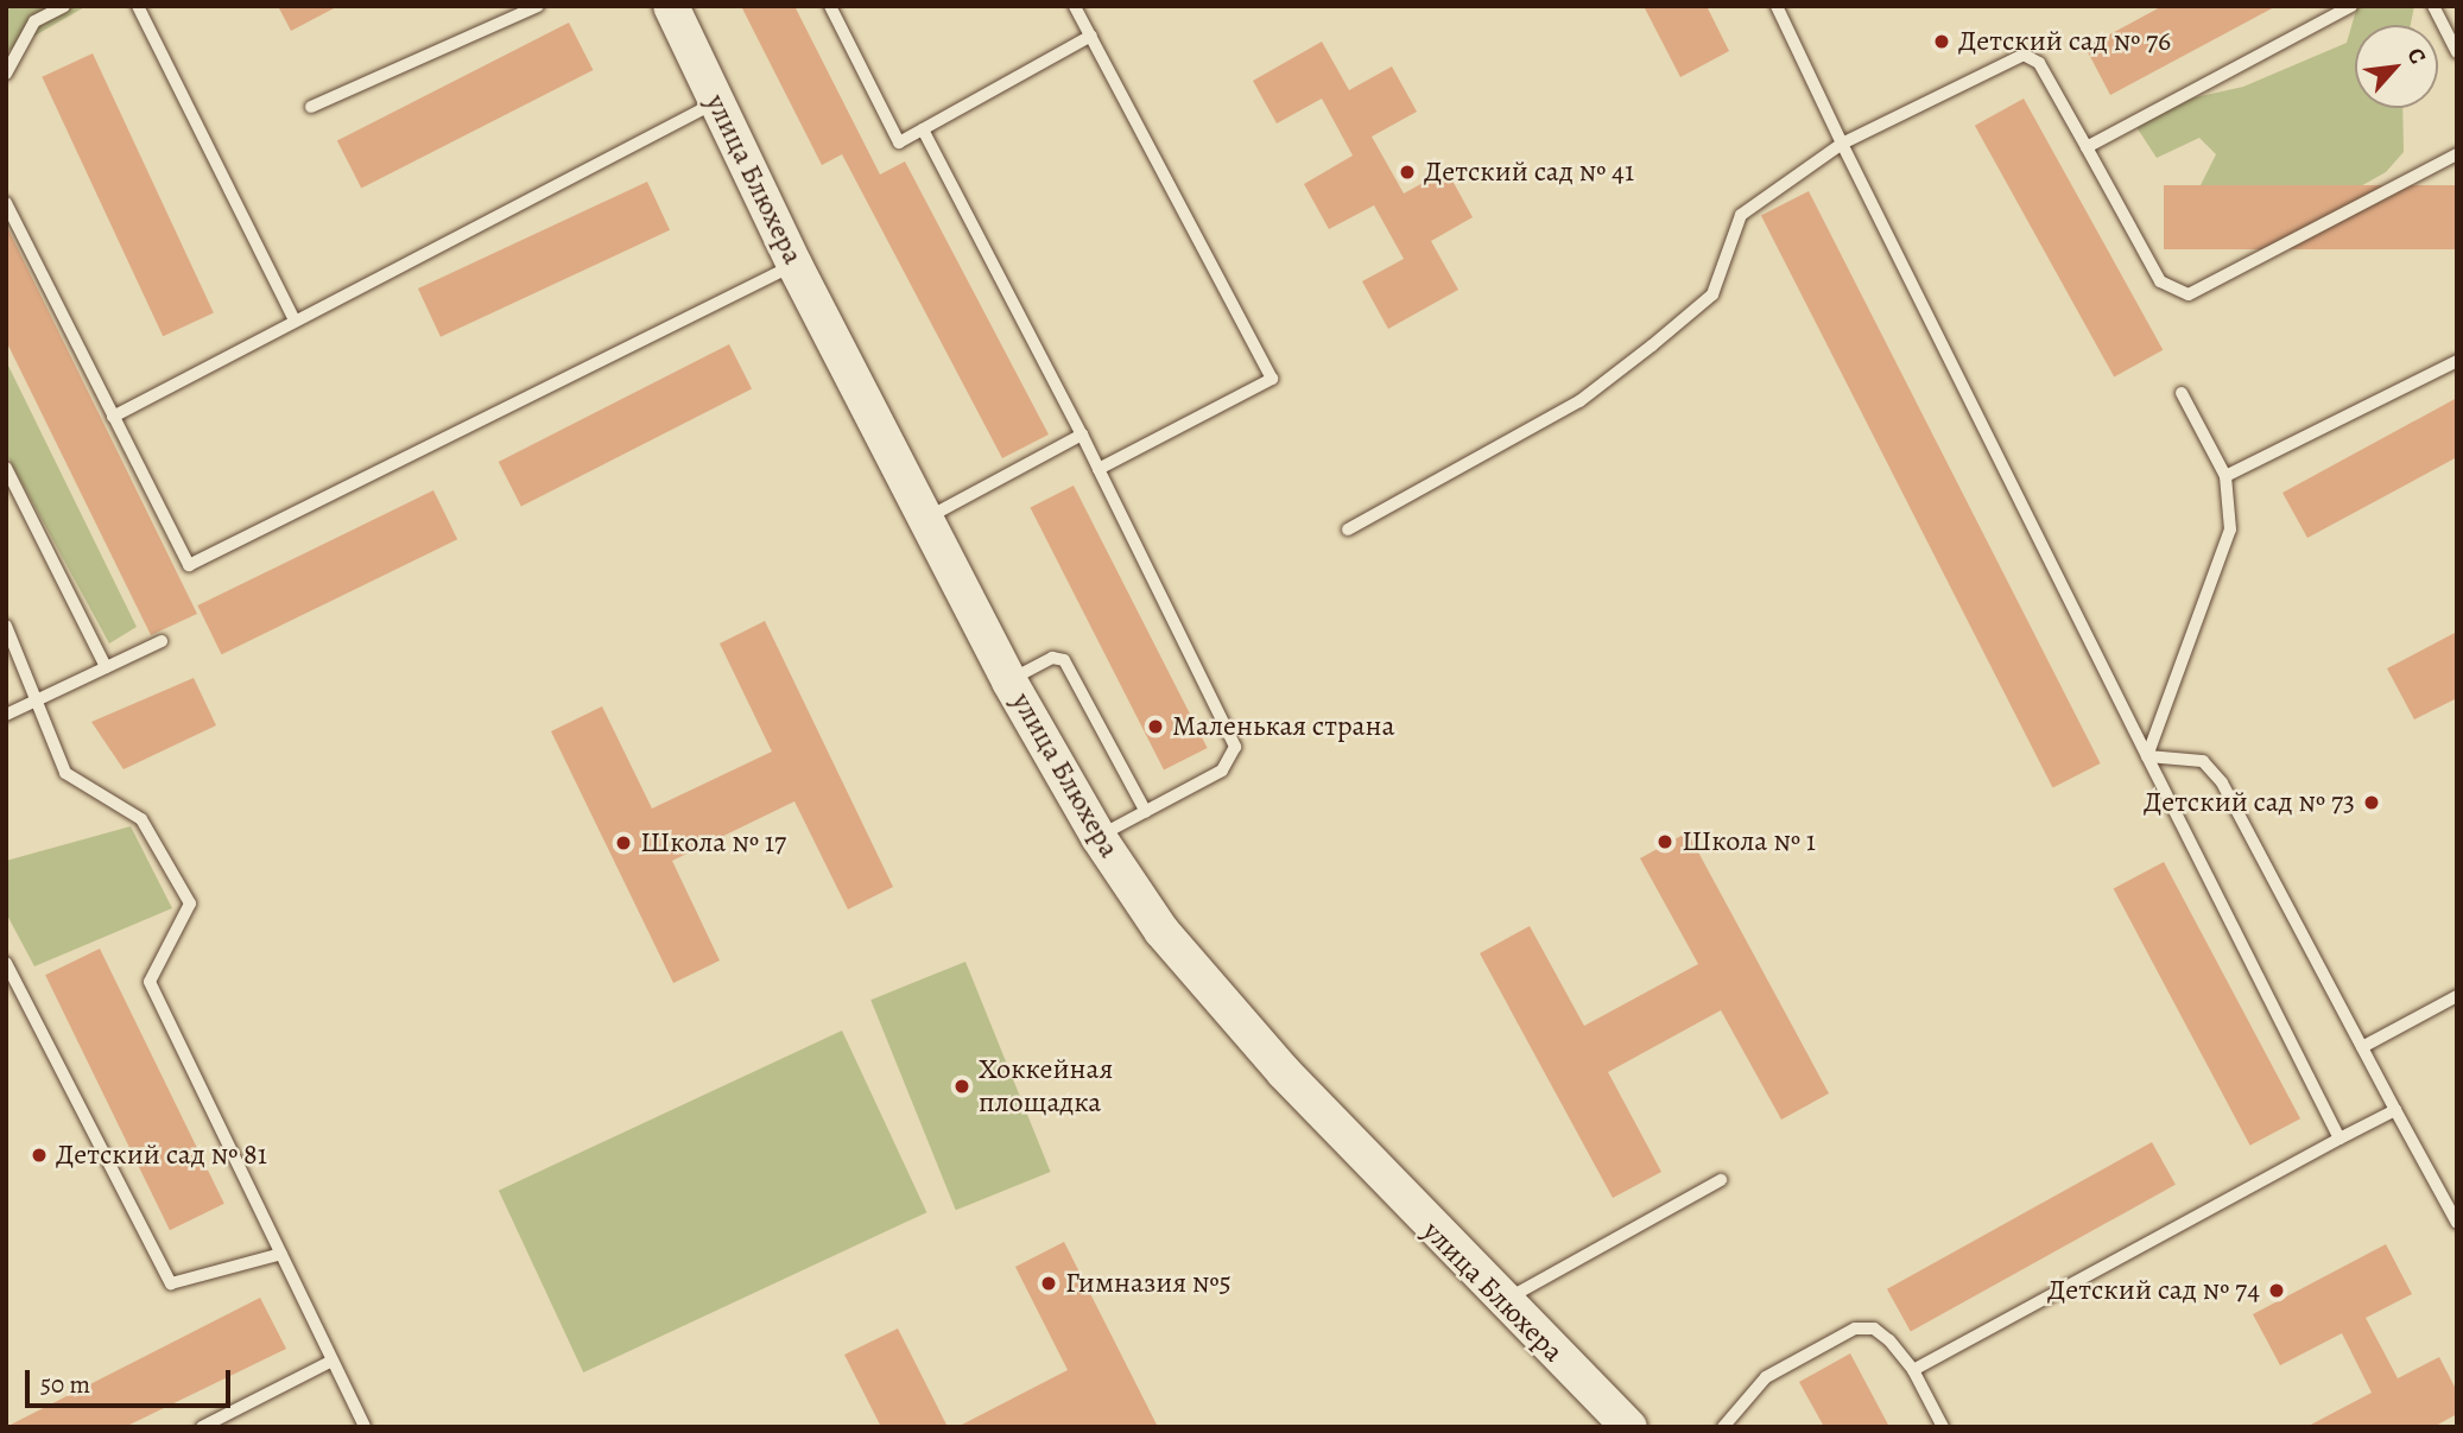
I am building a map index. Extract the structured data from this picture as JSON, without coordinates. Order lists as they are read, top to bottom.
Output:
{
  "streets": {
    "street": ["улица Блюхера"]
  },
  "places": [
    "Детский сад № 76",
    "Детский сад № 41",
    "Маленькая страна",
    "Детский сад № 73",
    "Школа № 1",
    "Школа № 17",
    "Хоккейная площадка",
    "Детский сад № 81",
    "Гимназия №5",
    "Детский сад № 74"
  ],
  "scale_bar": "50 m",
  "north": "top right"
}
